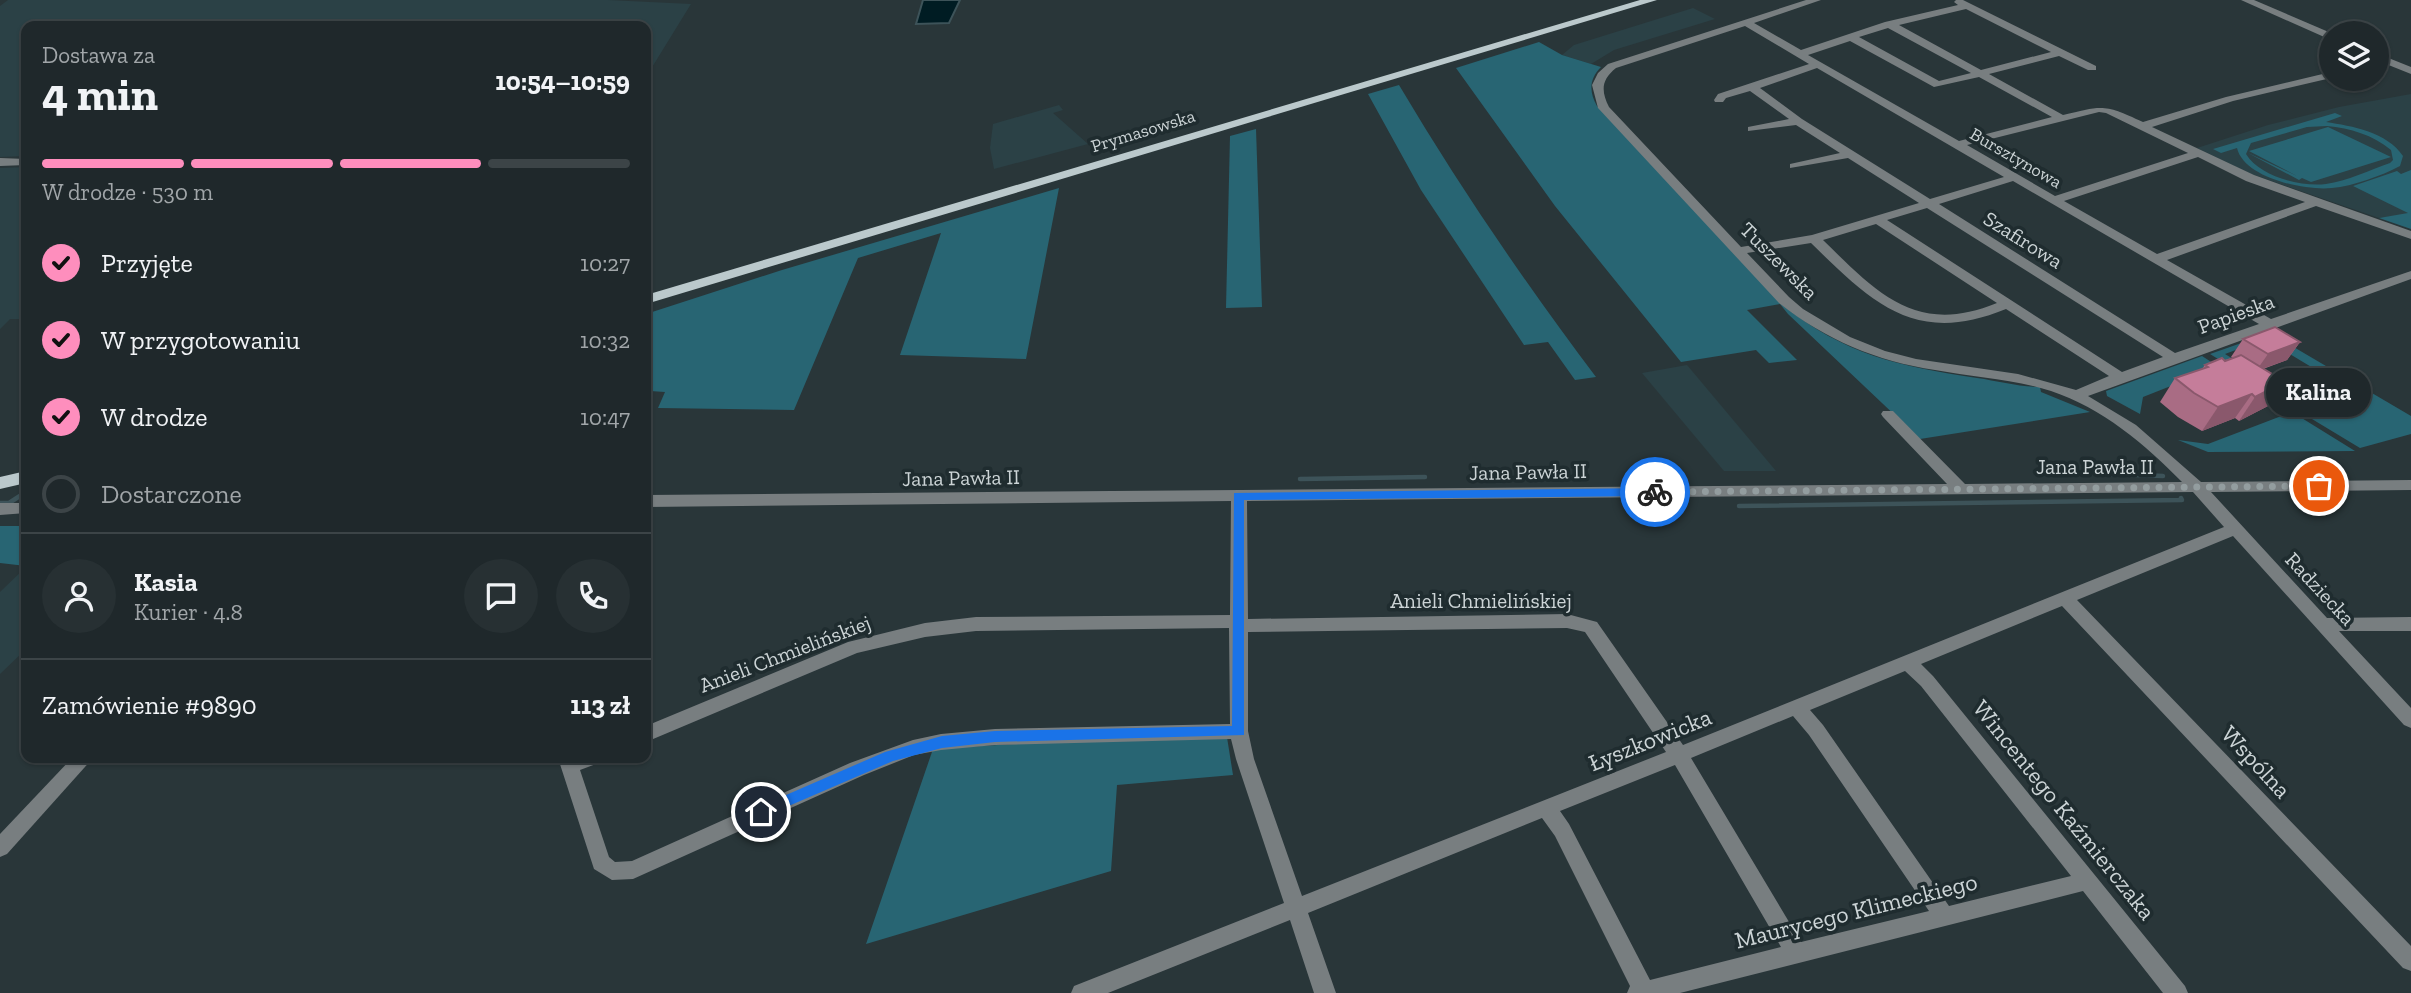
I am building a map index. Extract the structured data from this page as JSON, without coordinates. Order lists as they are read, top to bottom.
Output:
{
  "streets": {
    "main road": ["Prymasowska"],
    "street": [
      "Bursztynowa",
      "Szafirowa",
      "Tuszewska",
      "Papieska",
      "Jana Pawła II",
      "Radziecka",
      "Anieli Chmielińskiej",
      "Łyszkowicka",
      "Wspólna",
      "Wincentego Kaźmierczaka",
      "Maurycego Klimeckiego"
    ]
  },
  "crossings": [
    ["Bursztynowa", "Tuszewska"],
    ["Bursztynowa", "Papieska"],
    ["Szafirowa", "Papieska"],
    ["Tuszewska", "Papieska"],
    ["Tuszewska", "Jana Pawła II"],
    ["Tuszewska", "Radziecka"],
    ["Jana Pawła II", "Radziecka"],
    ["Radziecka", "Łyszkowicka"],
    ["Anieli Chmielińskiej", "Łyszkowicka"],
    ["Anieli Chmielińskiej", "Maurycego Klimeckiego"],
    ["Łyszkowicka", "Wspólna"],
    ["Łyszkowicka", "Wincentego Kaźmierczaka"],
    ["Wincentego Kaźmierczaka", "Maurycego Klimeckiego"]
  ],
  "places": ["Kalina"],
  "page": {
    "heading": ["4 min", "Dostawa za", "10:54–10:59"],
    "panel": [
      "Kasia",
      "Kurier · 4.8",
      "Zamówienie #9890",
      "113 zł"
    ],
    "bar": "W drodze · 530 m",
    "list": [
      ["Przyjęte", "10:27"],
      ["W przygotowaniu", "10:32"],
      ["W drodze", "10:47"],
      "Dostarczone"
    ],
    "bubble": "Kalina"
  }
}
